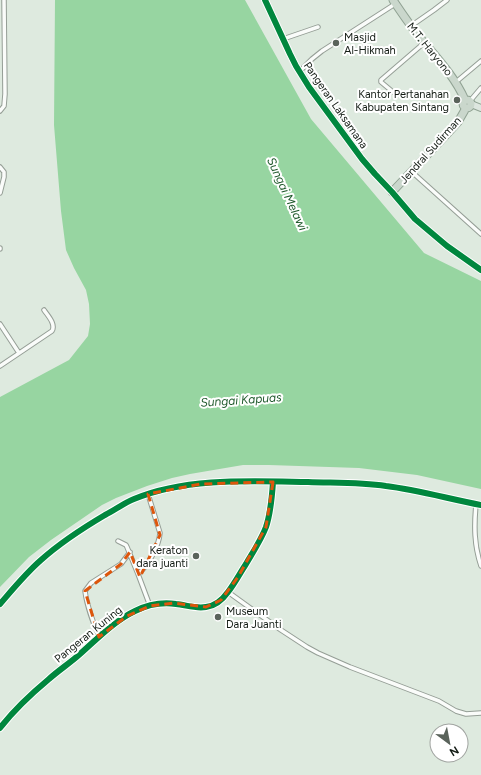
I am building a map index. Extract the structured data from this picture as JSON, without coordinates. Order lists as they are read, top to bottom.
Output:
{
  "streets": {
    "highway": ["M.T. Haryono", "Jendral Sudirman"],
    "street": ["Pangeran Laksamana", "Pangeran Kuning"]
  },
  "crossings": [
    ["M.T. Haryono", "Jendral Sudirman"],
    ["Pangeran Laksamana", "Jendral Sudirman"]
  ],
  "water": ["Sungai Melawi", "Sungai Kapuas"],
  "places": [
    "Masjid Al-Hikmah",
    "Kantor Pertanahan Kabupaten Sintang",
    "Keraton dara juanti",
    "Museum Dara Juanti"
  ],
  "north": "bottom right"
}
